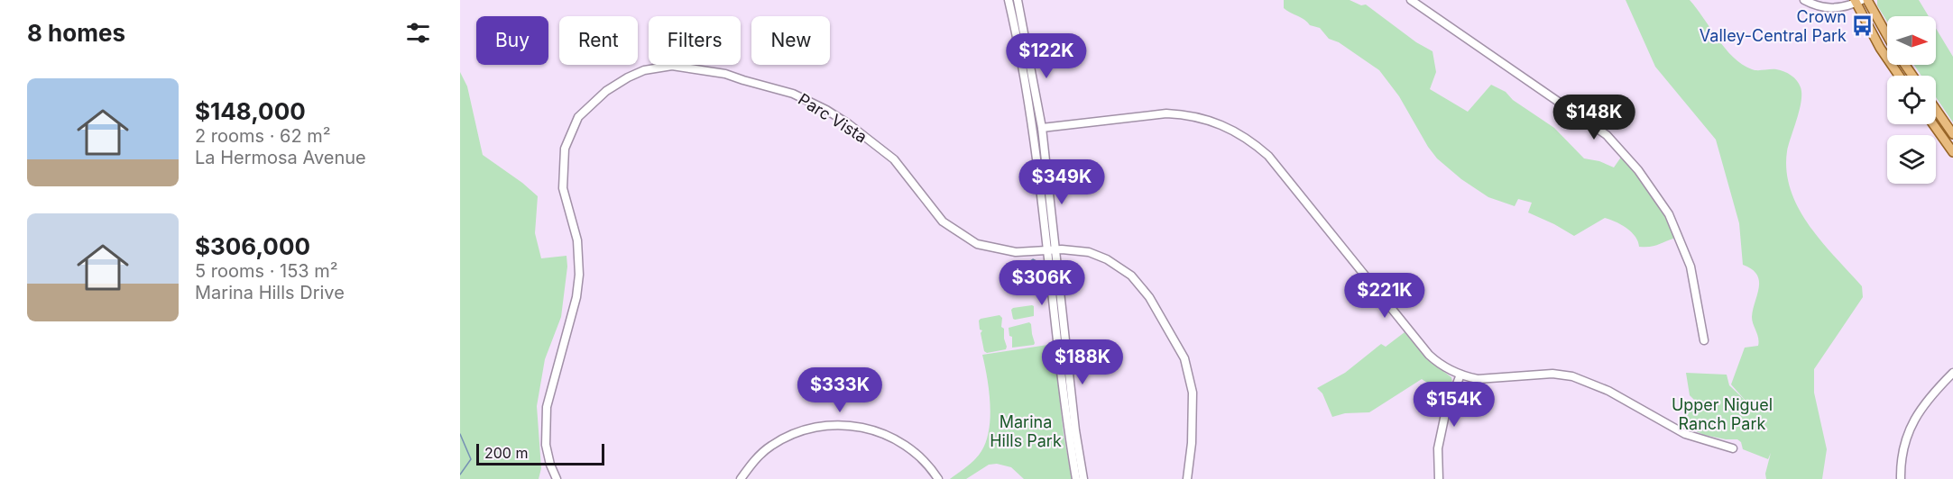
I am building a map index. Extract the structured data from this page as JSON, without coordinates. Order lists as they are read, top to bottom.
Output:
{
  "streets": {
    "street": ["Parc Vista"]
  },
  "parks": ["Upper Niguel Ranch Park", "Marina Hills Park"],
  "places": {
    "bus stop": ["Crown Valley-Central Park"]
  },
  "scale_bar": "200 m",
  "north": "right",
  "page": {
    "heading": "8 homes",
    "chip": [
      "Buy",
      "Rent",
      "Filters",
      "New"
    ],
    "price": [
      "$122K",
      "$148K",
      "$349K",
      "$306K",
      "$221K",
      "$188K",
      "$333K",
      "$154K"
    ],
    "list": [
      {
        "name": "$148,000",
        "note": "2 rooms · 62 m² · La Hermosa Avenue"
      },
      {
        "name": "$306,000",
        "note": "5 rooms · 153 m² · Marina Hills Drive"
      }
    ],
    "scale": "200 m"
  }
}
